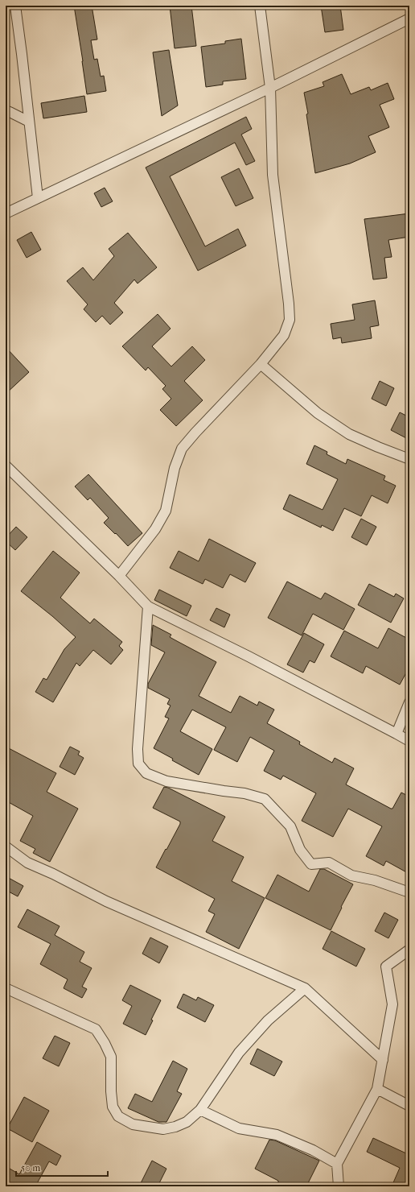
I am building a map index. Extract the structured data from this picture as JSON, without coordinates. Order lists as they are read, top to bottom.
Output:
{
  "scale_bar": "50 m"
}
